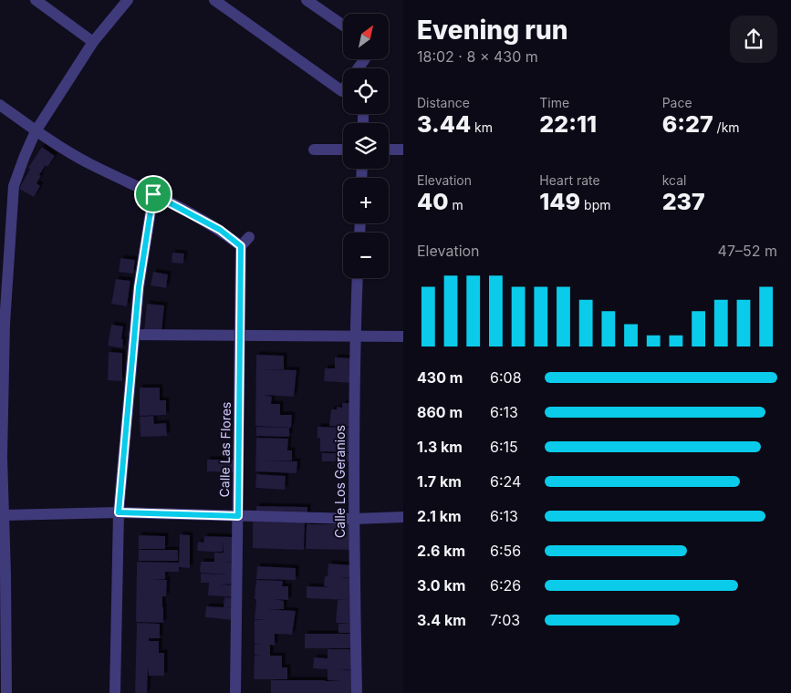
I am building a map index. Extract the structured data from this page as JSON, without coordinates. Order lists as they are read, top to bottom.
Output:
{
  "streets": {
    "street": ["Calle Las Flores", "Calle Los Geranios"]
  },
  "north": "top right",
  "page": {
    "heading": ["Evening run", "18:02 · 8 × 430 m"],
    "map_buttons": ["+", "−"],
    "stats": [
      ["Distance", "3.44 km"],
      ["Time", "22:11"],
      ["Pace", "6:27 /km"],
      ["Elevation", "40 m"],
      ["Heart rate", "149 bpm"],
      ["kcal", "237"]
    ],
    "chart": ["Elevation", "47–52 m"],
    "list": [
      {
        "name": "430 m",
        "note": "6:08"
      },
      {
        "name": "860 m",
        "note": "6:13"
      },
      {
        "name": "1.3 km",
        "note": "6:15"
      },
      {
        "name": "1.7 km",
        "note": "6:24"
      },
      {
        "name": "2.1 km",
        "note": "6:13"
      },
      {
        "name": "2.6 km",
        "note": "6:56"
      },
      {
        "name": "3.0 km",
        "note": "6:26"
      },
      {
        "name": "3.4 km",
        "note": "7:03"
      }
    ]
  }
}
